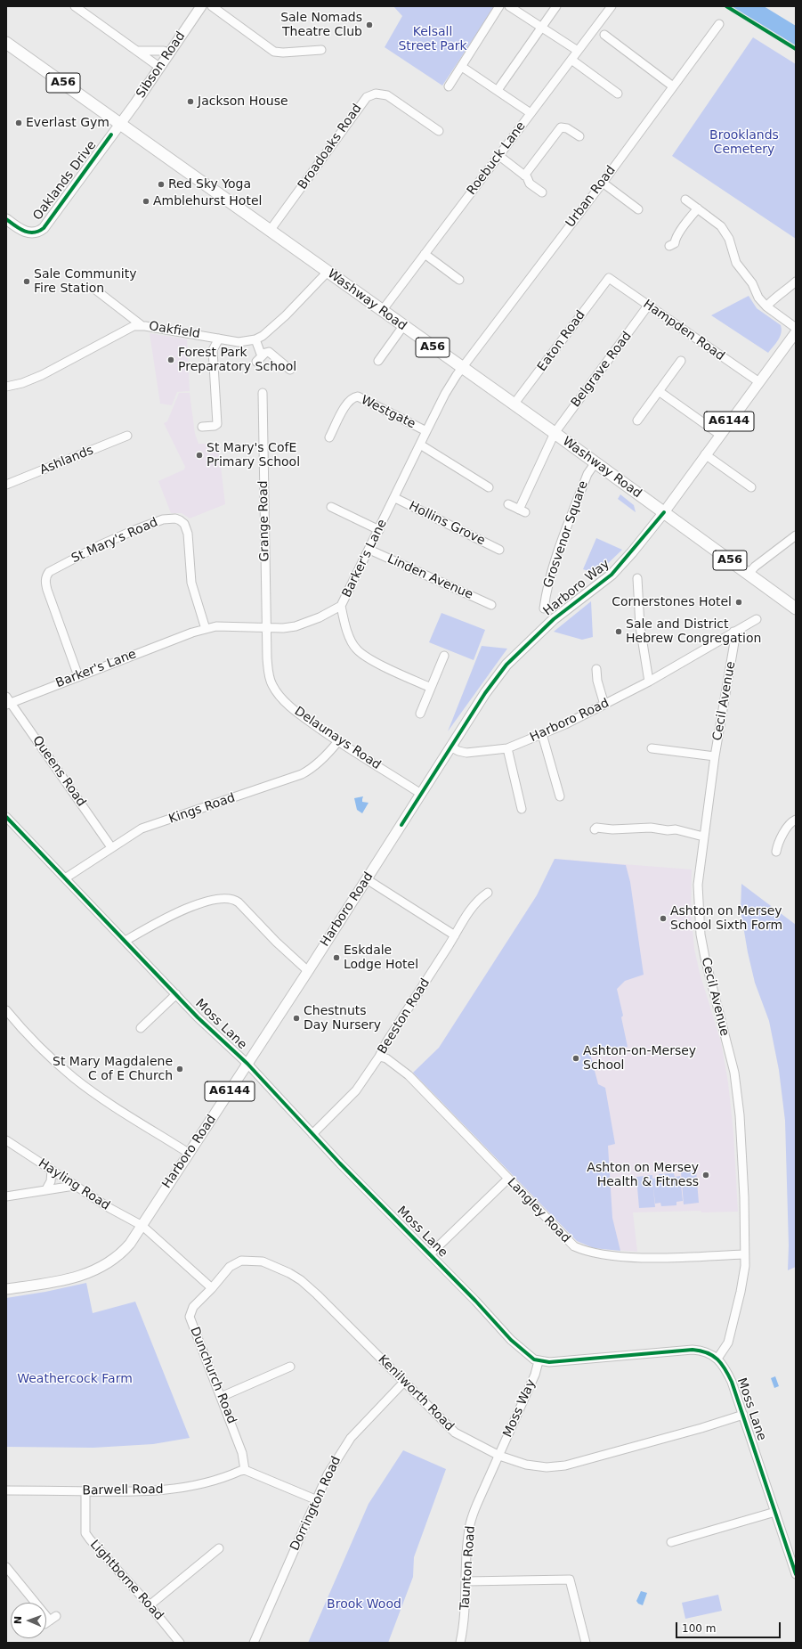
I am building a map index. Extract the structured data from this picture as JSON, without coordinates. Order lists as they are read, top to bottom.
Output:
{
  "streets": {
    "highway": ["A56", "Washway Road"],
    "main road": [
      "Sibson Road",
      "Oaklands Drive",
      "A6144",
      "Harboro Way",
      "Harboro Road"
    ],
    "street": [
      "Broadoaks Road",
      "Roebuck Lane",
      "Urban Road",
      "Oakfield",
      "Hampden Road",
      "Eaton Road",
      "Belgrave Road",
      "Westgate",
      "Ashlands",
      "Grange Road",
      "Hollins Grove",
      "Grosvenor Square",
      "St Mary's Road",
      "Barker's Lane",
      "Linden Avenue",
      "Cecil Avenue",
      "Delaunays Road",
      "Queens Road",
      "Kings Road",
      "Beeston Road",
      "Moss Lane",
      "Hayling Road",
      "Langley Road",
      "Dunchurch Road",
      "Kenilworth Road",
      "Moss Way",
      "Barwell Road",
      "Dorrington Road",
      "Taunton Road",
      "Lightborne Road"
    ]
  },
  "crossings": [
    ["Sibson Road", "Oaklands Drive"],
    ["Sibson Road", "Washway Road"],
    ["Broadoaks Road", "Washway Road"],
    ["Roebuck Lane", "Washway Road"],
    ["Oaklands Drive", "Washway Road"],
    ["Urban Road", "Washway Road"],
    ["Urban Road", "Barker's Lane"],
    ["Washway Road", "Oakfield"],
    ["Washway Road", "Eaton Road"],
    ["Washway Road", "Belgrave Road"],
    ["Washway Road", "A6144"],
    ["Washway Road", "Grosvenor Square"],
    ["Washway Road", "Barker's Lane"],
    ["Washway Road", "Harboro Way"],
    ["Hampden Road", "Eaton Road"],
    ["Hampden Road", "Belgrave Road"],
    ["Hampden Road", "A6144"],
    ["Westgate", "Barker's Lane"],
    ["A6144", "Harboro Way"],
    ["Grange Road", "Barker's Lane"],
    ["Grange Road", "Delaunays Road"],
    ["Hollins Grove", "Barker's Lane"],
    ["St Mary's Road", "Barker's Lane"],
    ["Barker's Lane", "Linden Avenue"],
    ["Barker's Lane", "Delaunays Road"],
    ["Barker's Lane", "Queens Road"],
    ["Harboro Way", "Harboro Road"],
    ["Cecil Avenue", "Harboro Road"],
    ["Cecil Avenue", "Moss Lane"],
    ["Cecil Avenue", "Langley Road"],
    ["Harboro Road", "Delaunays Road"],
    ["Harboro Road", "Moss Lane"],
    ["Harboro Road", "Hayling Road"],
    ["Delaunays Road", "Kings Road"],
    ["Queens Road", "Kings Road"],
    ["Kings Road", "Moss Lane"],
    ["Beeston Road", "Moss Lane"],
    ["Beeston Road", "Langley Road"],
    ["Moss Lane", "Kenilworth Road"],
    ["Moss Lane", "Moss Way"],
    ["Dunchurch Road", "Kenilworth Road"],
    ["Dunchurch Road", "Barwell Road"],
    ["Kenilworth Road", "Moss Way"],
    ["Kenilworth Road", "Dorrington Road"],
    ["Kenilworth Road", "Taunton Road"],
    ["Moss Way", "Taunton Road"],
    ["Barwell Road", "Lightborne Road"]
  ],
  "parks": [
    "Kelsall Street Park",
    "Brooklands Cemetery",
    "Weathercock Farm",
    "Brook Wood"
  ],
  "places": [
    "Sale Nomads Theatre Club",
    "Jackson House",
    "Everlast Gym",
    "Red Sky Yoga",
    "Amblehurst Hotel",
    "Sale Community Fire Station",
    "Forest Park Preparatory School",
    "St Mary's CofE Primary School",
    "Cornerstones Hotel",
    "Sale and District Hebrew Congregation",
    "Ashton on Mersey School Sixth Form",
    "Eskdale Lodge Hotel",
    "Chestnuts Day Nursery",
    "Ashton-on-Mersey School",
    "St Mary Magdalene C of E Church",
    "Ashton on Mersey Health & Fitness"
  ],
  "scale_bar": "100 m",
  "north": "left"
}
